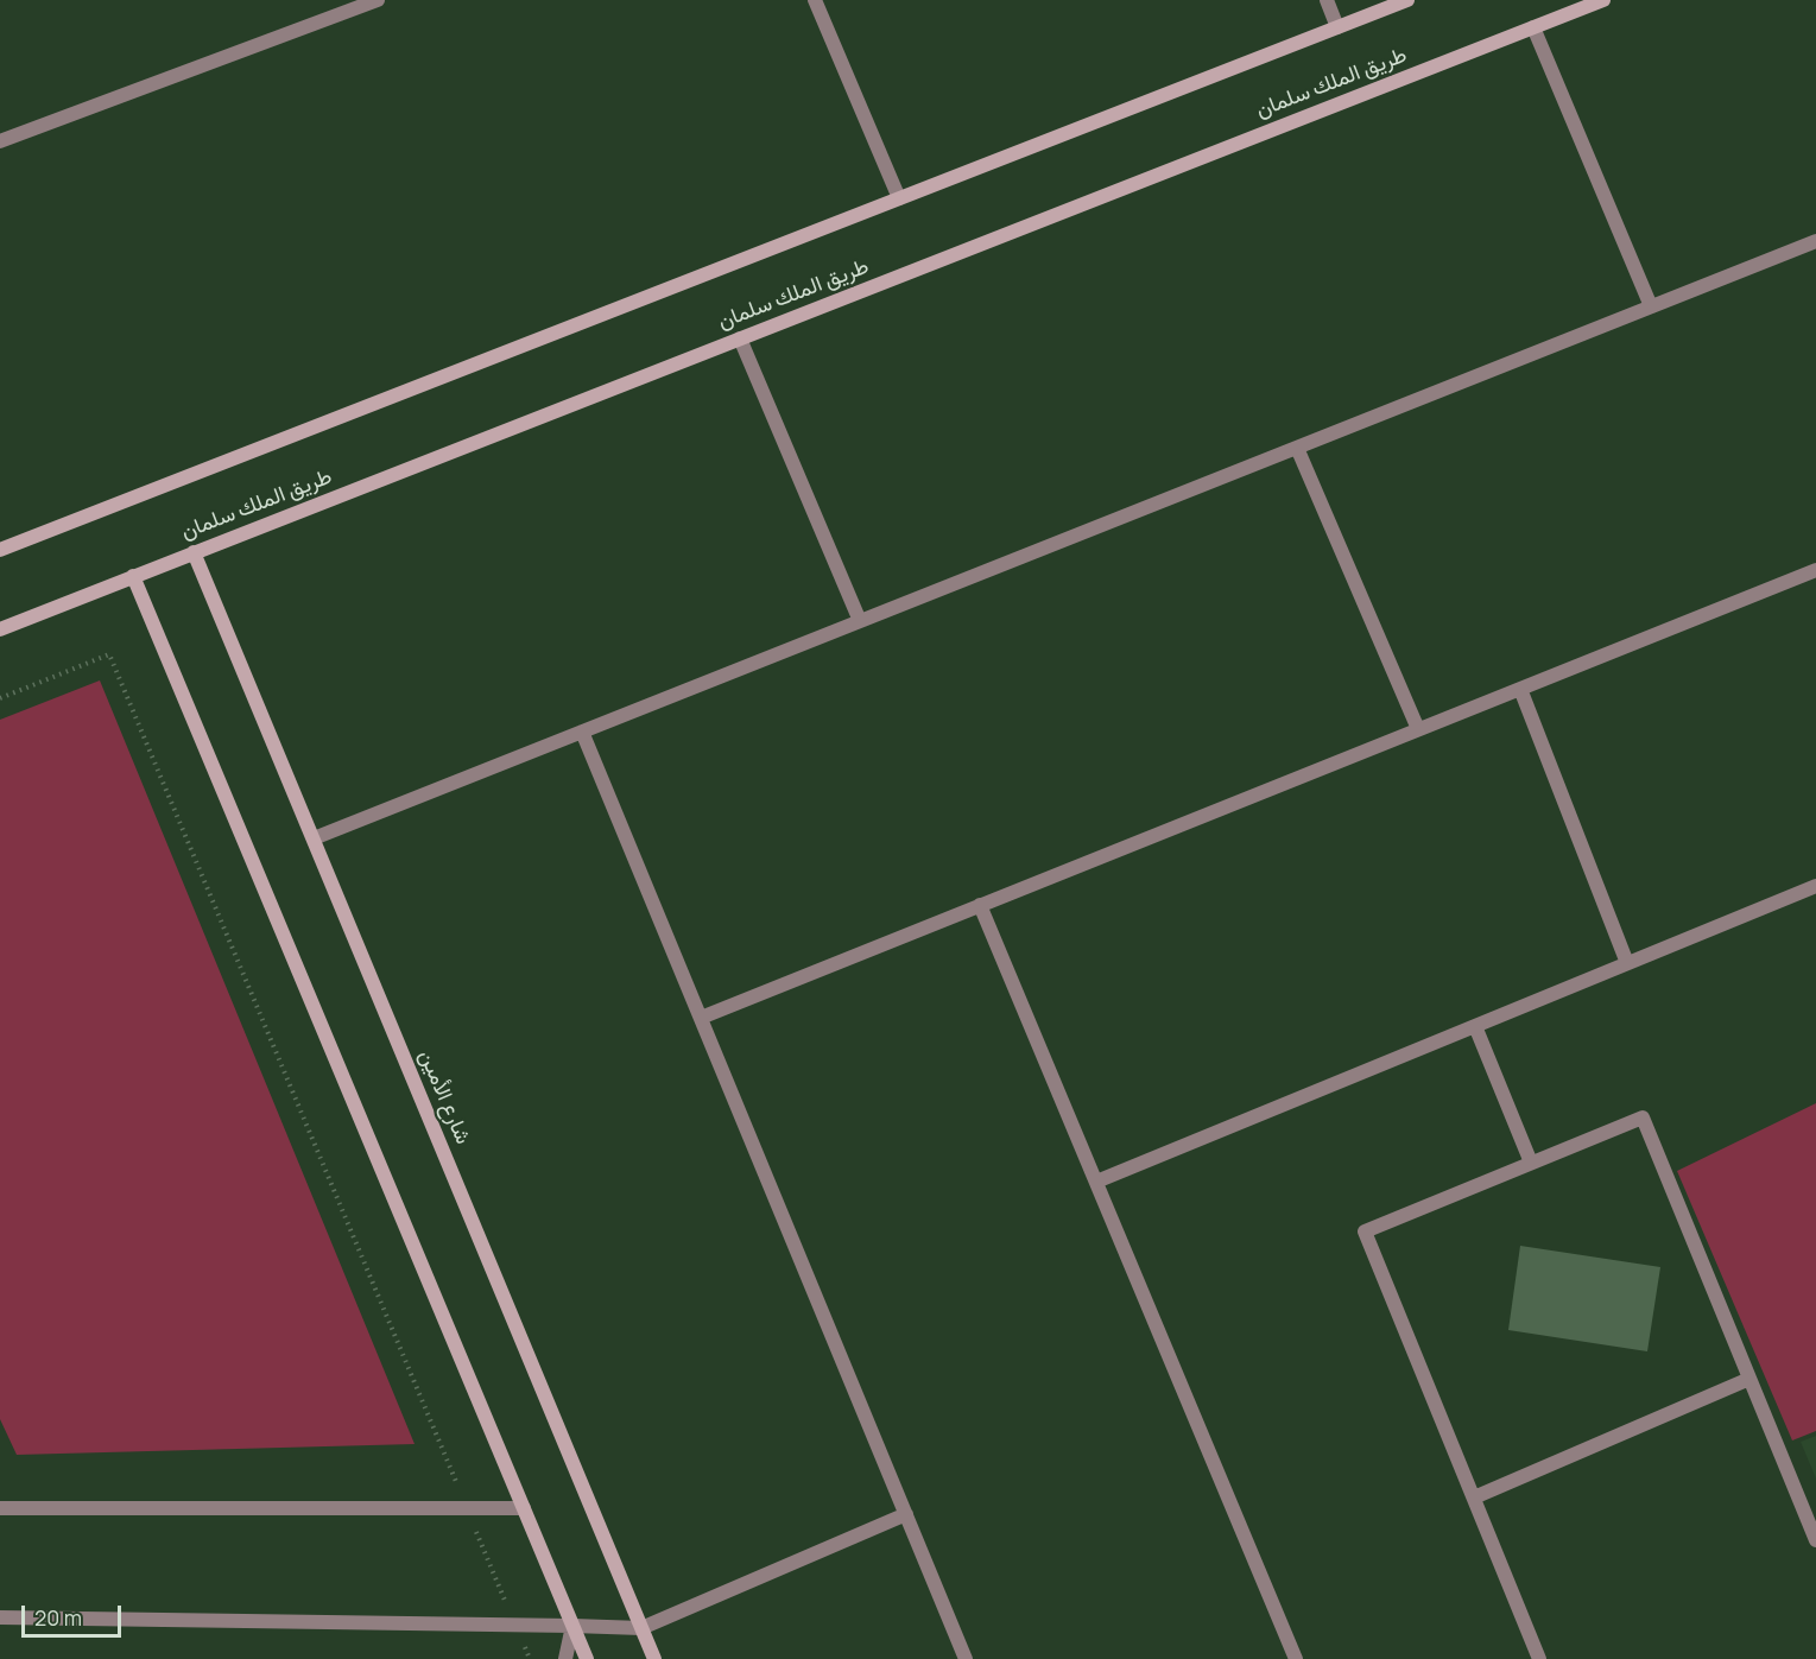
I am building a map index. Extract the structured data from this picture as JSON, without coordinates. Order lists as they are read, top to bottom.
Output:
{
  "streets": {
    "main road": ["طريق الملك سلمان", "شارع الأمين"]
  },
  "crossings": [
    ["طريق الملك سلمان", "شارع الأمين"]
  ],
  "scale_bar": "20 m"
}
